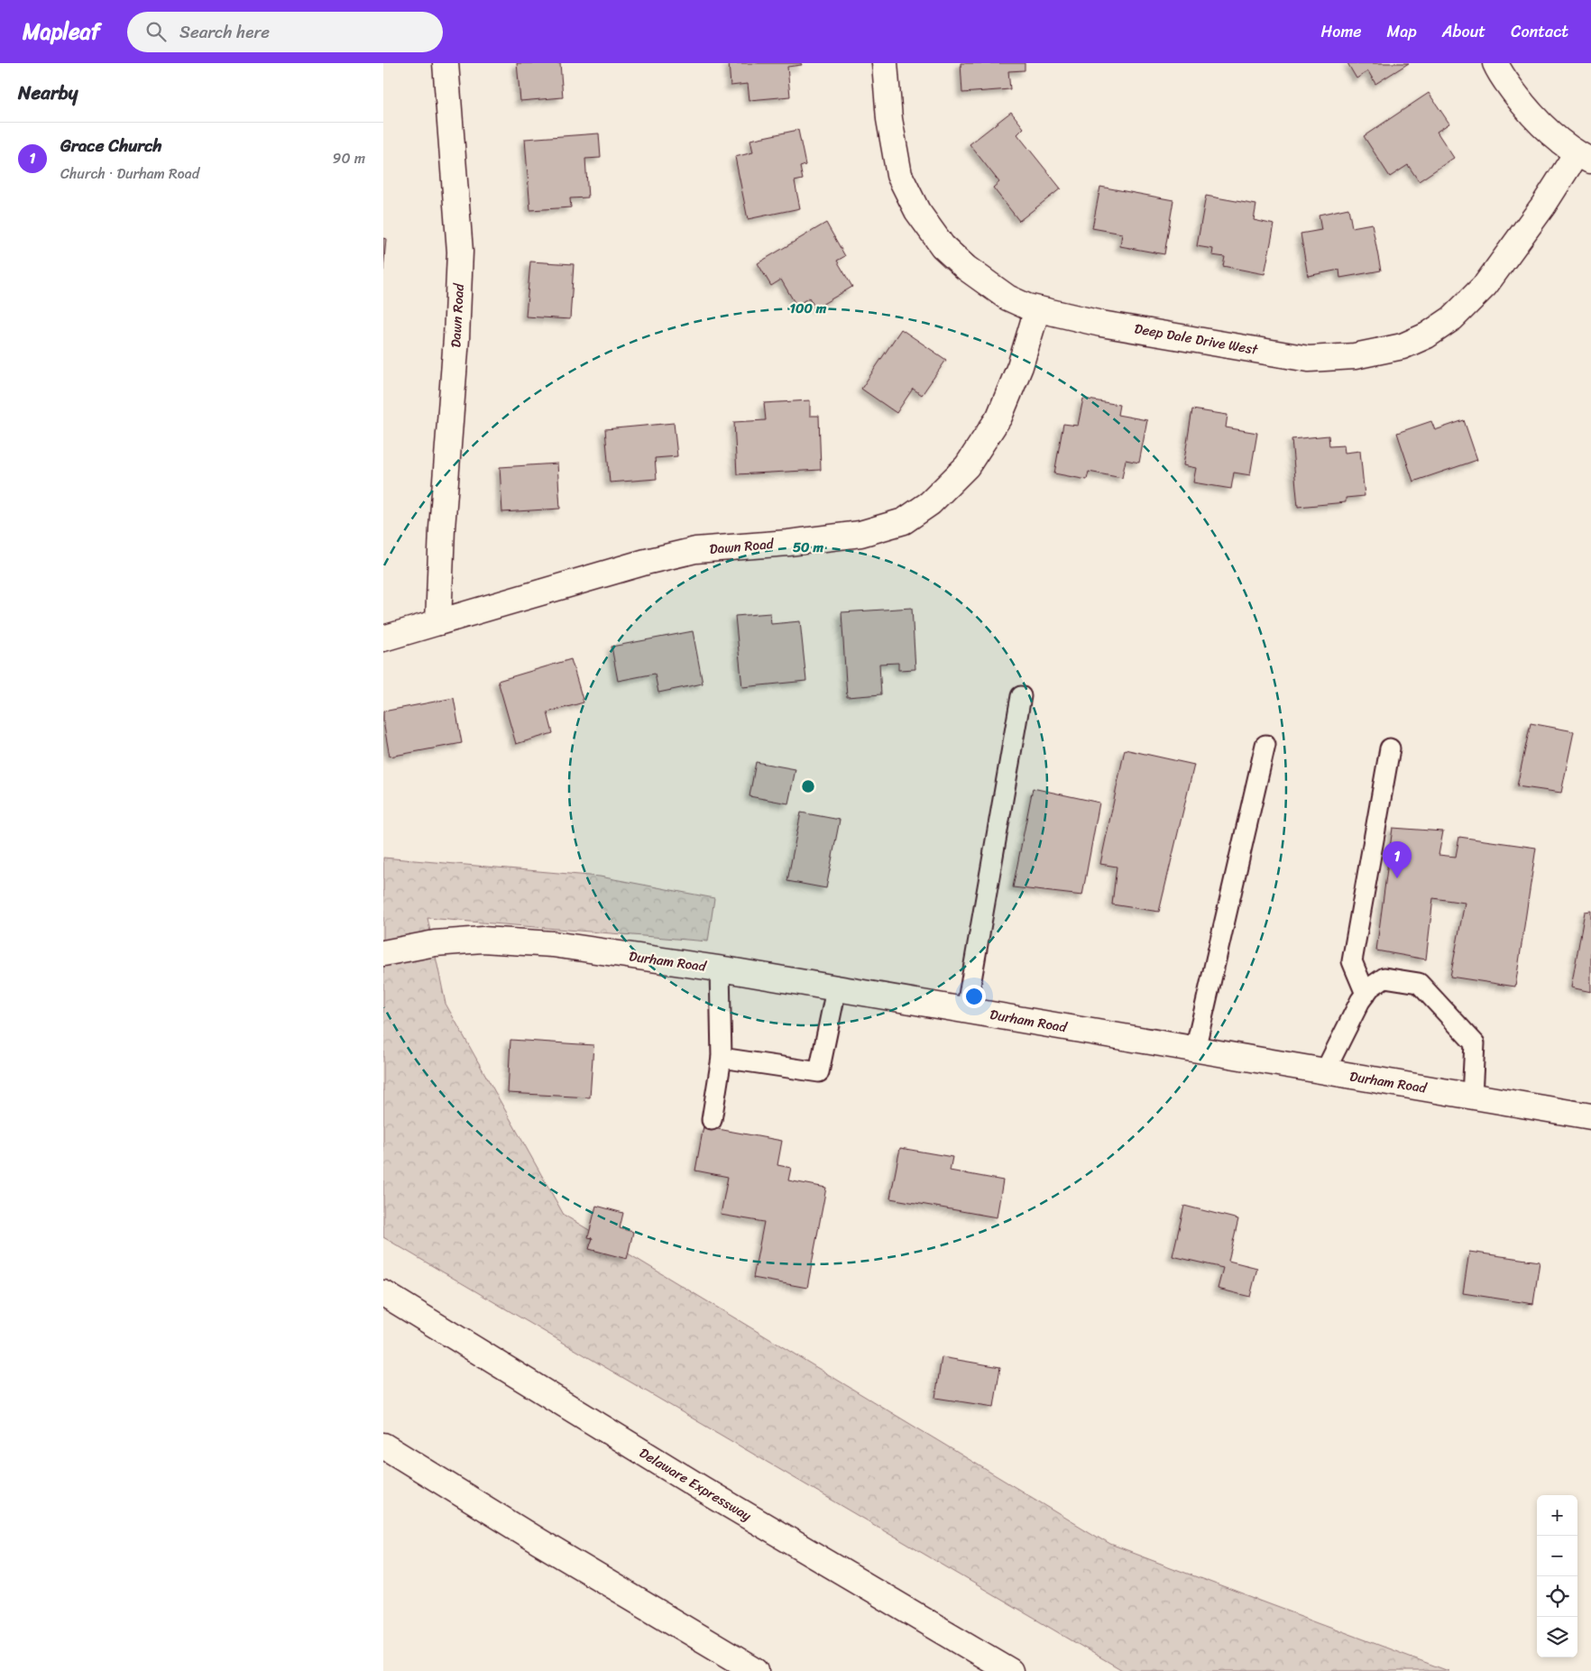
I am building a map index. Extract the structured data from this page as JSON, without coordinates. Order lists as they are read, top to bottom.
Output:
{
  "streets": {
    "main road": [
      "Dawn Road",
      "Deep Dale Drive West",
      "Durham Road",
      "Delaware Expressway"
    ]
  },
  "crossings": [
    ["Dawn Road", "Deep Dale Drive West"]
  ],
  "page": {
    "header": "Mapleaf",
    "search": "Search here",
    "nav": [
      "Home",
      "Map",
      "About",
      "Contact"
    ],
    "heading": "Nearby",
    "list": [
      {
        "mark": "1",
        "name": "Grace Church",
        "note": "Church · Durham Road",
        "value": "90 m"
      }
    ],
    "pins": "1",
    "map_buttons": ["+", "−"]
  },
  "rings": ["100 m", "50 m"]
}
